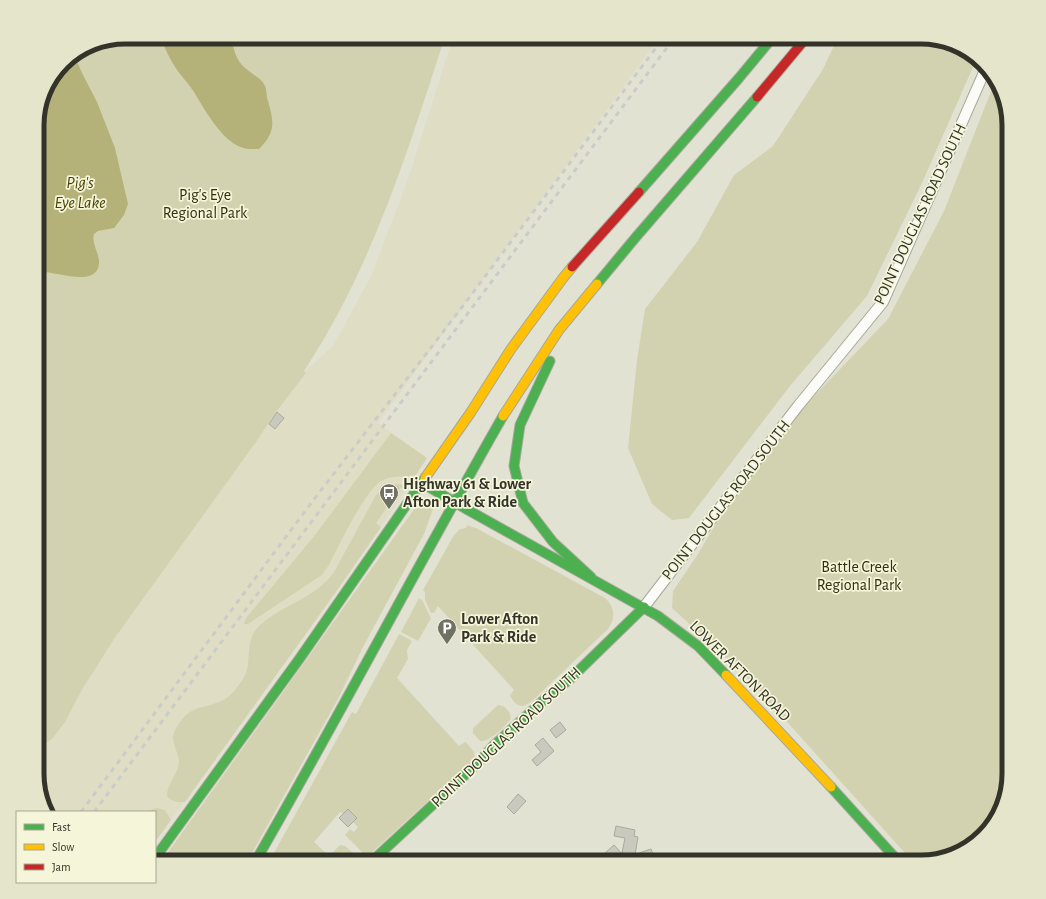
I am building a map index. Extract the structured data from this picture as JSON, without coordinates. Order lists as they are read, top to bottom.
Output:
{
  "streets": {
    "main road": ["POINT DOUGLAS ROAD SOUTH", "LOWER AFTON ROAD"]
  },
  "crossings": [
    ["POINT DOUGLAS ROAD SOUTH", "LOWER AFTON ROAD"]
  ],
  "water": ["Pig's Eye Lake"],
  "parks": ["Pig's Eye Regional Park", "Battle Creek Regional Park"],
  "places": {
    "bus stop": ["Highway 61 & Lower Afton Park & Ride"],
    "parking": ["Lower Afton Park & Ride"]
  },
  "legend": ["Fast", "Slow", "Jam"]
}
